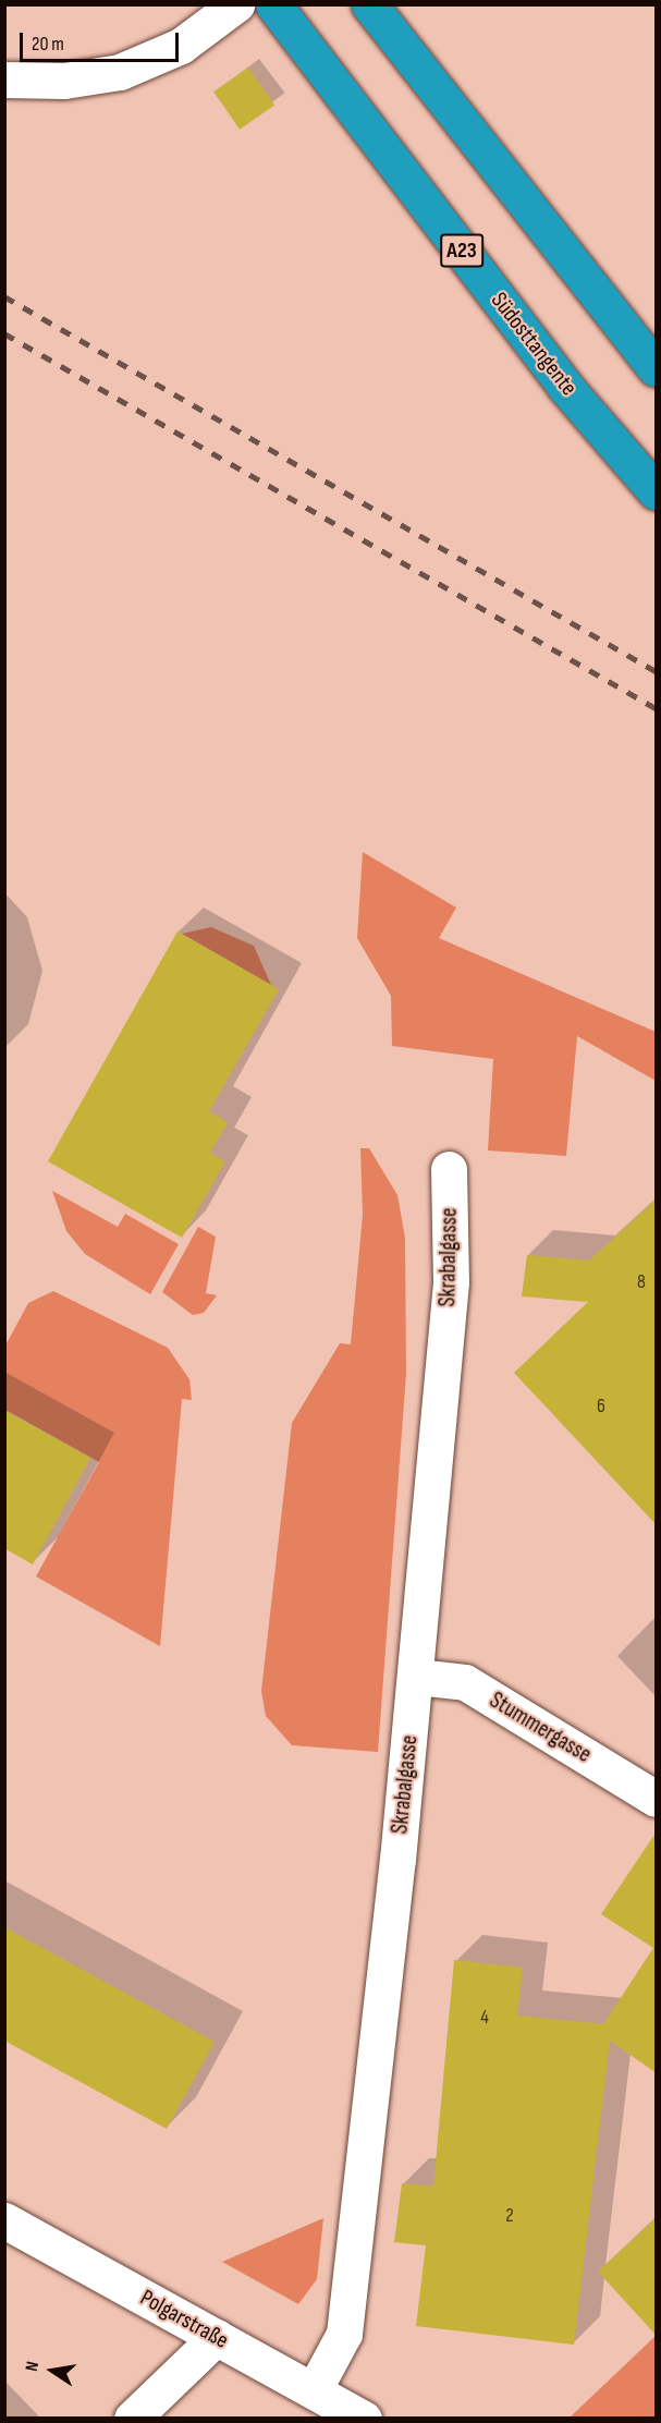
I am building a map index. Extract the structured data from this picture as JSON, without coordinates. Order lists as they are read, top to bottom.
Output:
{
  "streets": {
    "highway": ["A23", "Südosttangente"],
    "street": ["Skrabalgasse", "Stummergasse", "Polgarstraße"]
  },
  "crossings": [
    ["Skrabalgasse", "Stummergasse"],
    ["Skrabalgasse", "Polgarstraße"]
  ],
  "house_numbers": [
    "8",
    "6",
    "4",
    "2"
  ],
  "scale_bar": "20 m",
  "north": "left"
}
